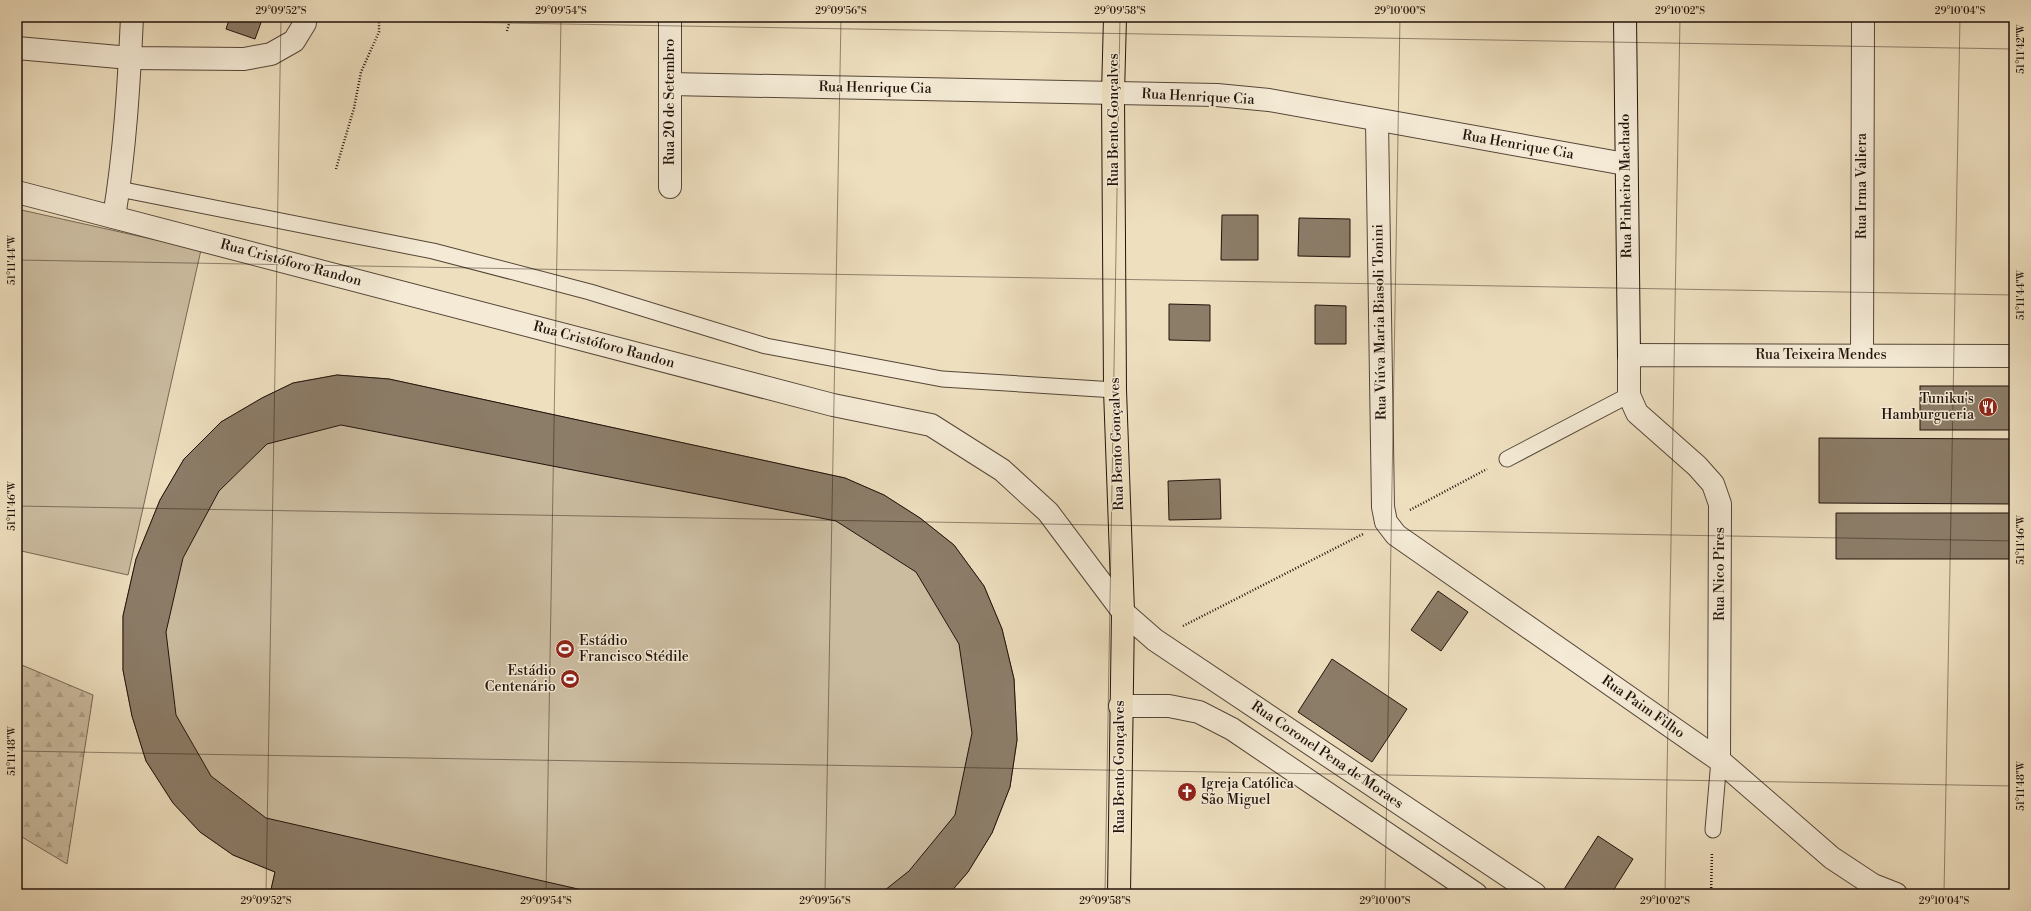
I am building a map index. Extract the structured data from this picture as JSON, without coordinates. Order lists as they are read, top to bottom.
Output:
{
  "streets": {
    "main road": ["Rua Bento Gonçalves"],
    "street": [
      "Rua Henrique Cia",
      "Rua 20 de Setembro",
      "Rua Pinheiro Machado",
      "Rua Irma Valiera",
      "Rua Cristóforo Randon",
      "Rua Viúva Maria Biasoli Tonini",
      "Rua Teixeira Mendes",
      "Rua Nico Pires",
      "Rua Paim Filho",
      "Rua Coronel Pena de Moraes"
    ]
  },
  "crossings": [
    ["Rua Henrique Cia", "Rua 20 de Setembro"],
    ["Rua Henrique Cia", "Rua Bento Gonçalves"],
    ["Rua Henrique Cia", "Rua Pinheiro Machado"],
    ["Rua Henrique Cia", "Rua Viúva Maria Biasoli Tonini"],
    ["Rua Bento Gonçalves", "Rua Cristóforo Randon"],
    ["Rua Bento Gonçalves", "Rua Coronel Pena de Moraes"],
    ["Rua Pinheiro Machado", "Rua Teixeira Mendes"],
    ["Rua Pinheiro Machado", "Rua Nico Pires"],
    ["Rua Irma Valiera", "Rua Teixeira Mendes"],
    ["Rua Cristóforo Randon", "Rua Coronel Pena de Moraes"],
    ["Rua Viúva Maria Biasoli Tonini", "Rua Paim Filho"],
    ["Rua Teixeira Mendes", "Rua Nico Pires"],
    ["Rua Nico Pires", "Rua Paim Filho"]
  ],
  "places": {
    "restaurant": ["Tuniku's Hamburgueria"],
    "sports": ["Estádio Francisco Stédile", "Estádio Centenário"],
    "church": ["Igreja Católica São Miguel"]
  },
  "coordinates": [
    "29°09'52\"S",
    "29°09'54\"S",
    "29°09'56\"S",
    "29°09'58\"S",
    "29°10'00\"S",
    "29°10'02\"S",
    "29°10'04\"S",
    "51°11'42\"W",
    "51°11'44\"W",
    "51°11'46\"W",
    "51°11'48\"W"
  ]
}
